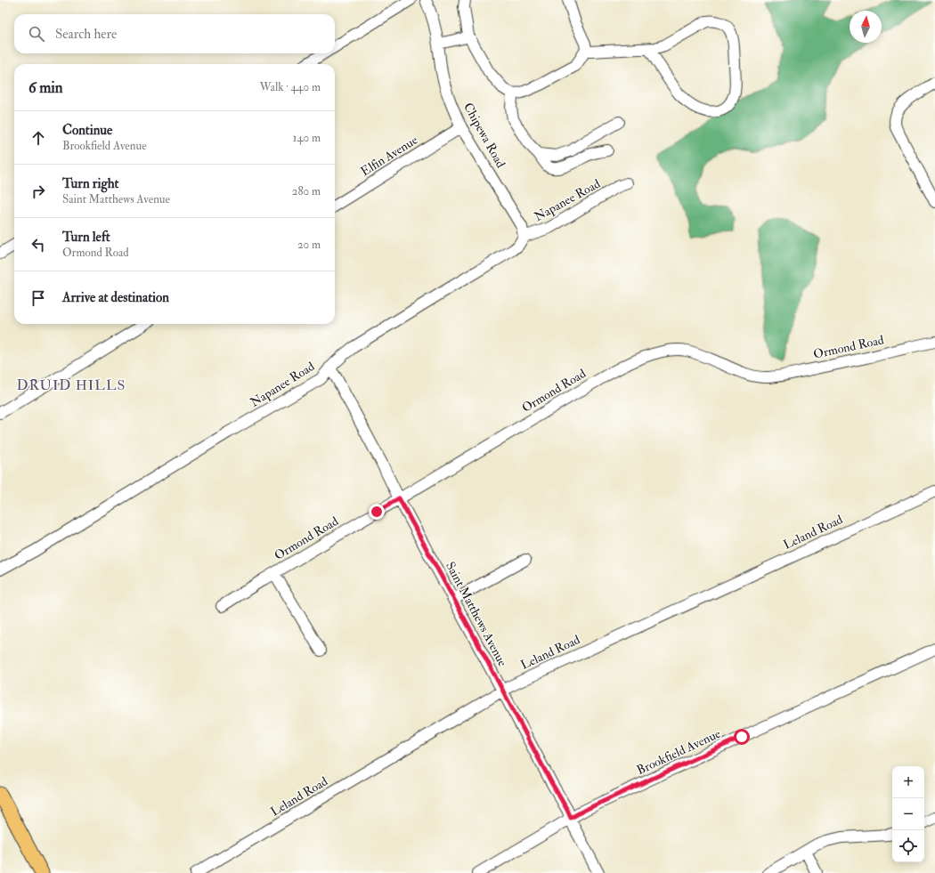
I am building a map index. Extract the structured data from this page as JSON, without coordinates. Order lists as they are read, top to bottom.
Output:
{
  "streets": {
    "street": [
      "Chipewa Road",
      "Elfin Avenue",
      "Napanee Road",
      "Ormond Road",
      "Leland Road",
      "Saint Matthews Avenue",
      "Brookfield Avenue"
    ]
  },
  "crossings": [
    ["Chipewa Road", "Elfin Avenue"],
    ["Chipewa Road", "Napanee Road"],
    ["Napanee Road", "Saint Matthews Avenue"],
    ["Ormond Road", "Saint Matthews Avenue"],
    ["Leland Road", "Saint Matthews Avenue"],
    ["Saint Matthews Avenue", "Brookfield Avenue"]
  ],
  "districts": ["DRUID HILLS"],
  "north": "top",
  "page": {
    "search": "Search here",
    "heading": ["6 min", "Walk · 440 m"],
    "list": [
      ["Continue", "Brookfield Avenue", "140 m"],
      ["Turn right", "Saint Matthews Avenue", "280 m"],
      ["Turn left", "Ormond Road", "20 m"],
      "Arrive at destination"
    ],
    "map_buttons": ["+", "−"]
  }
}
